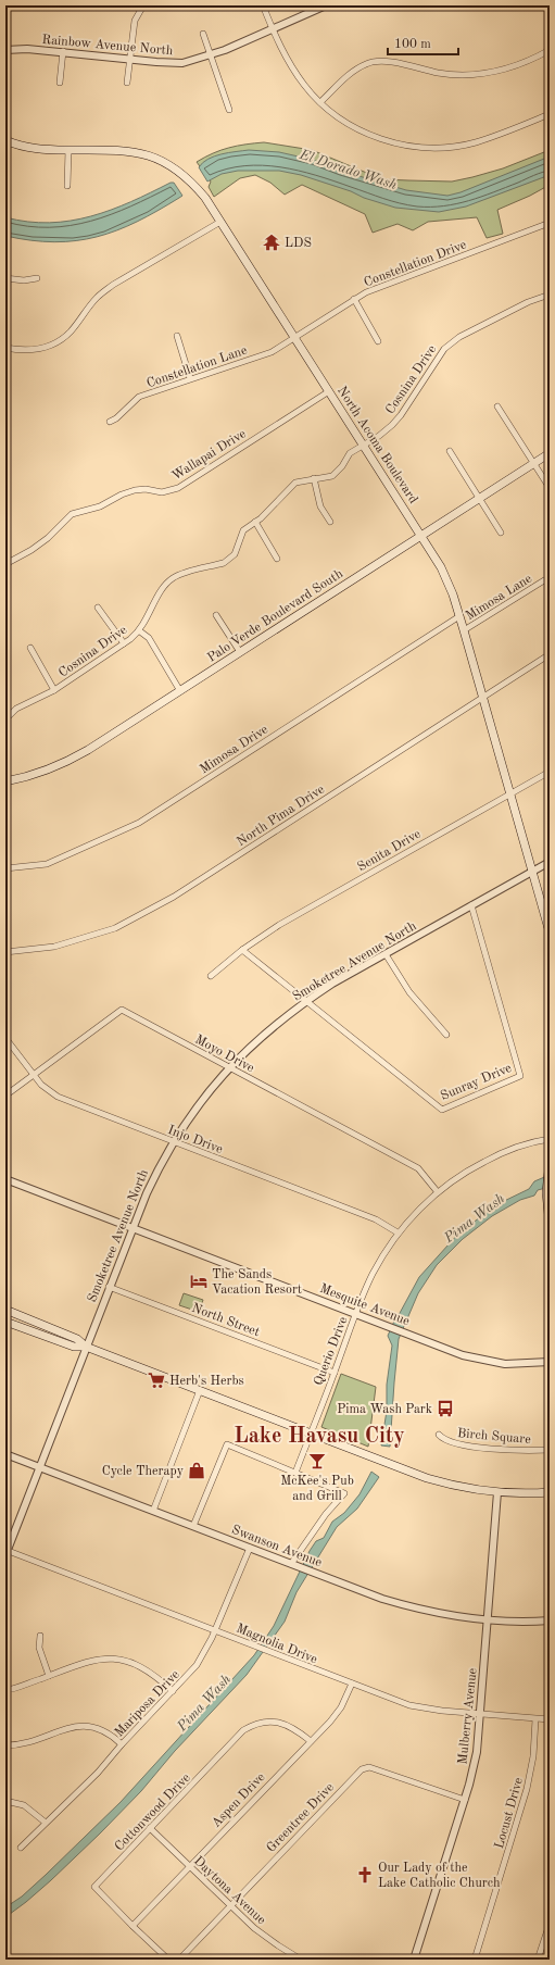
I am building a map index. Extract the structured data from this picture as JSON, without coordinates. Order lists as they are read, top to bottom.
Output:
{
  "streets": {
    "main road": ["North Acoma Boulevard", "Palo Verde Boulevard South"],
    "street": [
      "Rainbow Avenue North",
      "Constellation Drive",
      "Constellation Lane",
      "Cosnina Drive",
      "Wallapai Drive",
      "Mimosa Lane",
      "Mimosa Drive",
      "North Pima Drive",
      "Senita Drive",
      "Smoketree Avenue North",
      "Moyo Drive",
      "Sunray Drive",
      "Injo Drive",
      "Mesquite Avenue",
      "North Street",
      "Querio Drive",
      "Birch Square",
      "Swanson Avenue",
      "Magnolia Drive",
      "Mariposa Drive",
      "Mulberry Avenue",
      "Aspen Drive",
      "Cottonwood Drive",
      "Locust Drive",
      "Greentree Drive",
      "Daytona Avenue"
    ]
  },
  "crossings": [
    ["Constellation Drive", "Constellation Lane"],
    ["Constellation Drive", "North Acoma Boulevard"],
    ["Constellation Lane", "North Acoma Boulevard"],
    ["Cosnina Drive", "North Acoma Boulevard"],
    ["North Acoma Boulevard", "Wallapai Drive"],
    ["North Acoma Boulevard", "Mimosa Lane"],
    ["North Acoma Boulevard", "Palo Verde Boulevard South"],
    ["North Acoma Boulevard", "Mimosa Drive"],
    ["North Acoma Boulevard", "North Pima Drive"],
    ["North Acoma Boulevard", "Senita Drive"],
    ["North Acoma Boulevard", "Smoketree Avenue North"],
    ["Senita Drive", "Sunray Drive"],
    ["Smoketree Avenue North", "Moyo Drive"],
    ["Smoketree Avenue North", "Sunray Drive"],
    ["Smoketree Avenue North", "Injo Drive"],
    ["Smoketree Avenue North", "Mesquite Avenue"],
    ["Smoketree Avenue North", "North Street"],
    ["Smoketree Avenue North", "Swanson Avenue"],
    ["Smoketree Avenue North", "Magnolia Drive"],
    ["Moyo Drive", "Injo Drive"],
    ["Moyo Drive", "Querio Drive"],
    ["Injo Drive", "Querio Drive"],
    ["Mesquite Avenue", "Querio Drive"],
    ["North Street", "Querio Drive"],
    ["Swanson Avenue", "Mariposa Drive"],
    ["Swanson Avenue", "Mulberry Avenue"],
    ["Magnolia Drive", "Mariposa Drive"],
    ["Magnolia Drive", "Mulberry Avenue"],
    ["Magnolia Drive", "Aspen Drive"],
    ["Magnolia Drive", "Locust Drive"],
    ["Mulberry Avenue", "Greentree Drive"],
    ["Aspen Drive", "Cottonwood Drive"],
    ["Aspen Drive", "Daytona Avenue"],
    ["Cottonwood Drive", "Daytona Avenue"],
    ["Greentree Drive", "Daytona Avenue"]
  ],
  "districts": ["Lake Havasu City"],
  "water": ["El Dorado Wash", "Pima Wash"],
  "places": {
    "temple": ["LDS"],
    "hotel": ["The Sands Vacation Resort"],
    "supermarket": ["Herb's Herbs"],
    "bus stop": ["Pima Wash Park"],
    "bar": ["McKee's Pub and Grill"],
    "shop": ["Cycle Therapy"],
    "church": ["Our Lady of the Lake Catholic Church"]
  },
  "scale_bar": "100 m"
}
